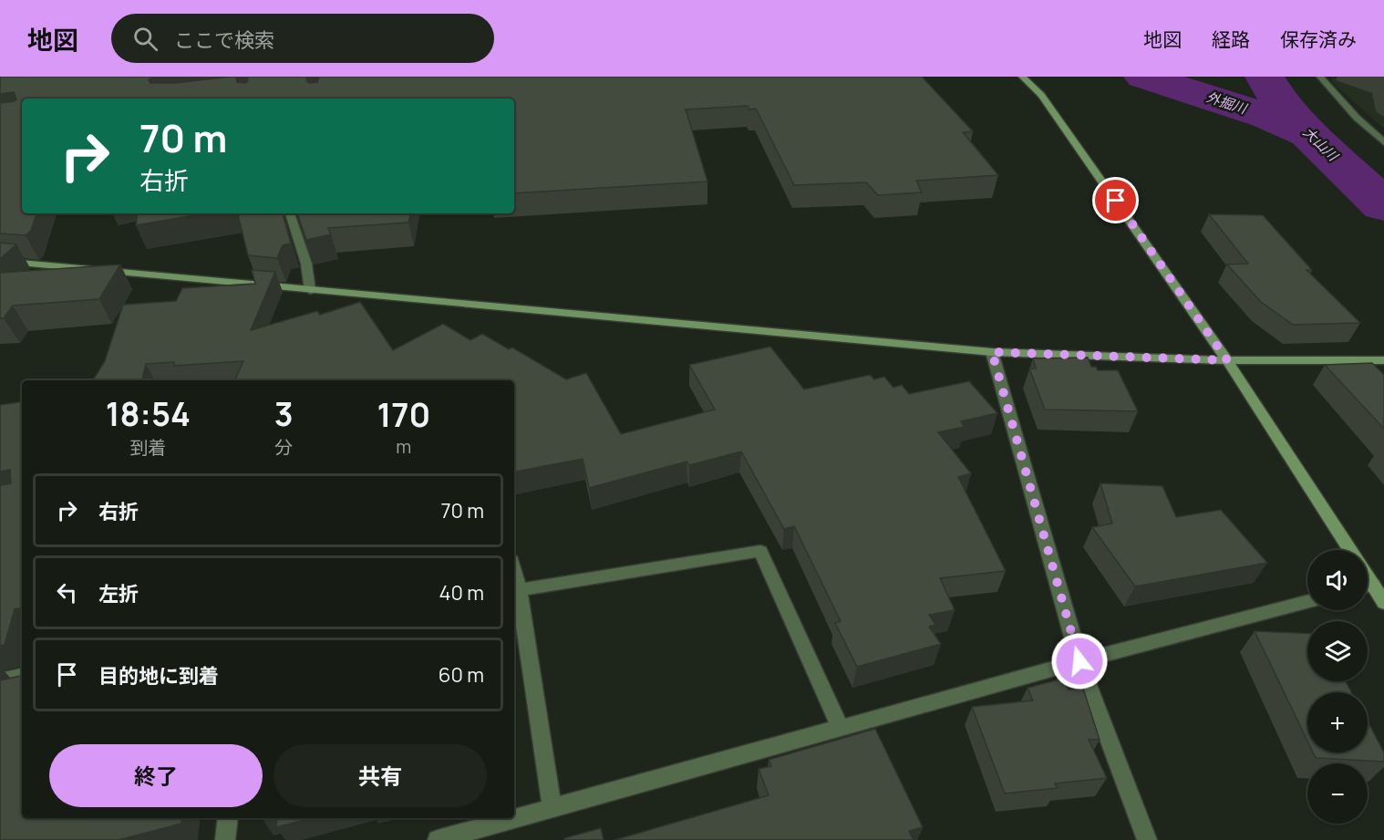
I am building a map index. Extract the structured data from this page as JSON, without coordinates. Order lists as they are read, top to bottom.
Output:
{
  "water": ["外掘川", "大山川"],
  "page": {
    "header": "地図",
    "search": "ここで検索",
    "nav": ["地図", "経路", "保存済み"],
    "turn": ["70 m", "右折"],
    "eta": [
      "18:54",
      "到着",
      "3",
      "分",
      "170",
      "m"
    ],
    "list": [
      {
        "name": "右折",
        "value": "70 m"
      },
      {
        "name": "左折",
        "value": "40 m"
      },
      {
        "name": "目的地に到着",
        "value": "60 m"
      }
    ],
    "map_buttons": ["+", "−"],
    "buttons": ["終了", "共有"]
  }
}
